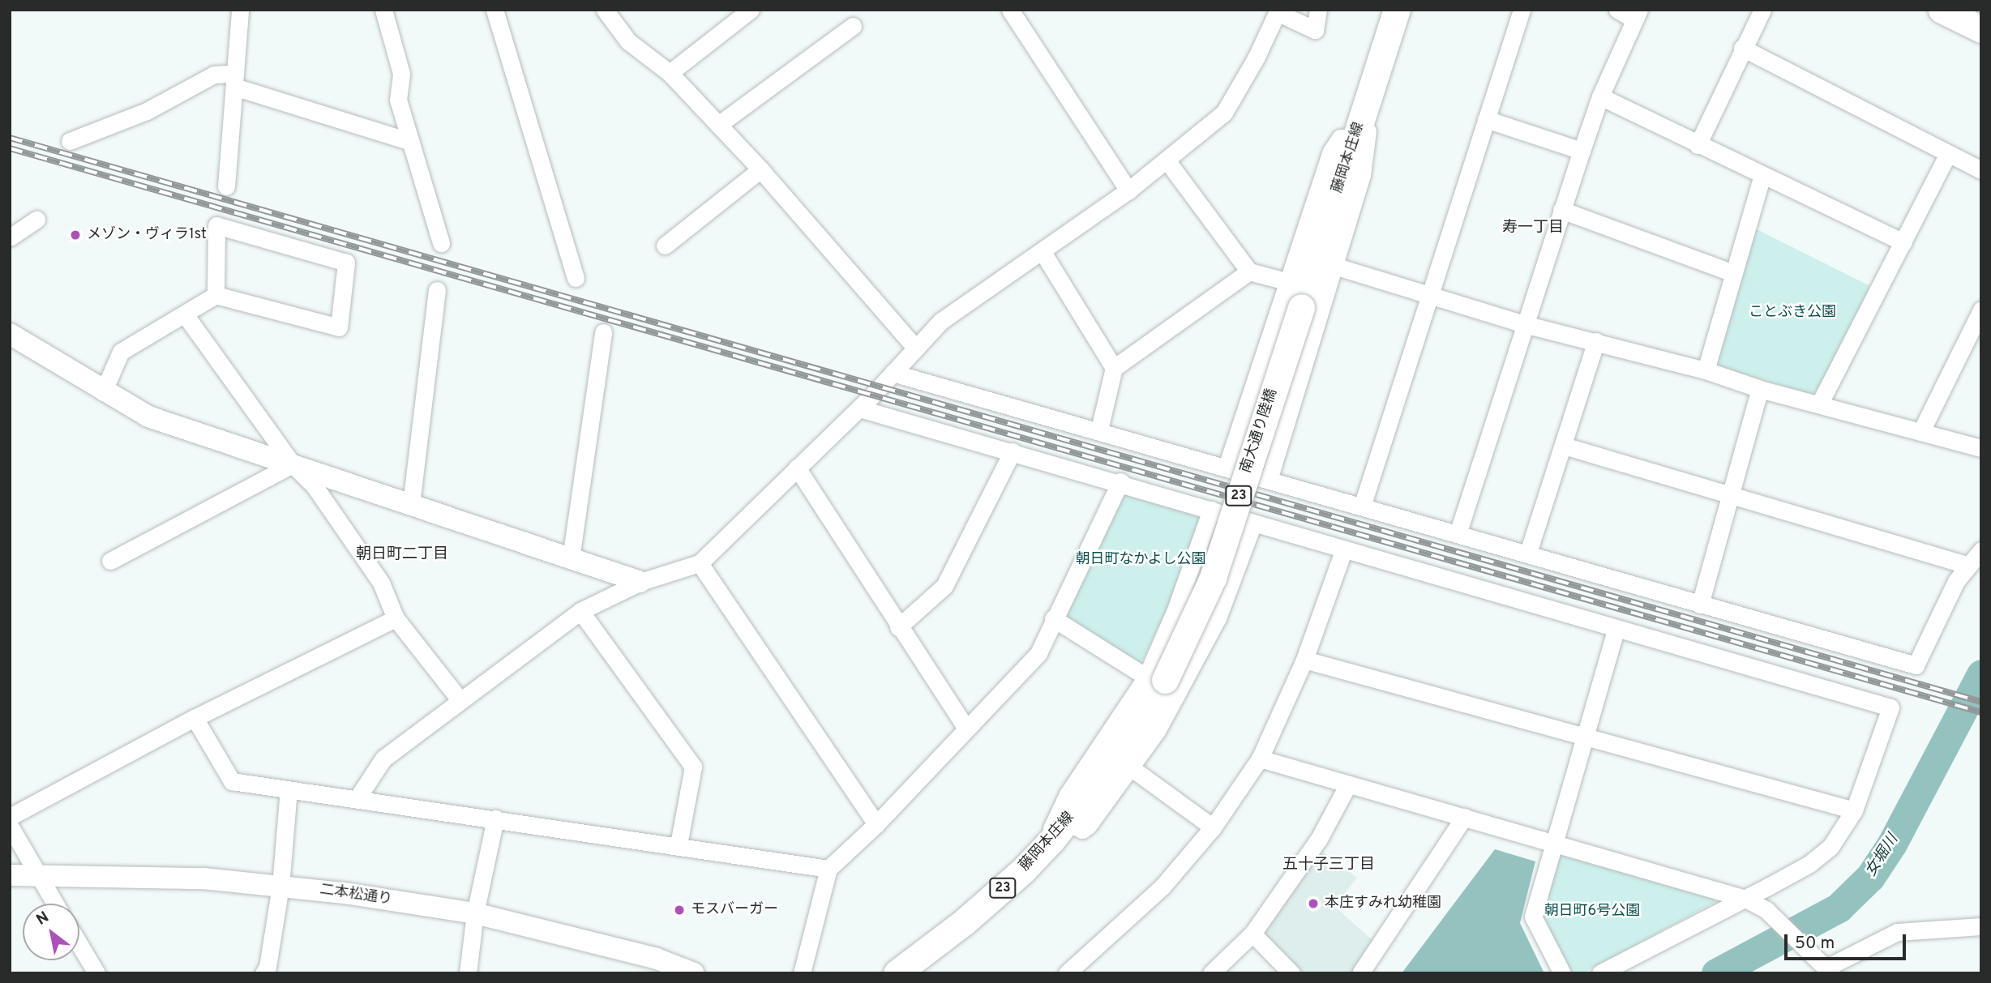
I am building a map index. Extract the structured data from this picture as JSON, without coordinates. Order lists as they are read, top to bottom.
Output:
{
  "streets": {
    "main road": ["藤岡本庄線", "南大通り陸橋", "23"],
    "street": ["二本松通り"]
  },
  "crossings": [
    ["藤岡本庄線", "南大通り陸橋"]
  ],
  "districts": ["寿一丁目", "朝日町二丁目", "五十子三丁目"],
  "water": ["女堀川"],
  "parks": ["ことぶき公園", "朝日町なかよし公園", "朝日町6号公園"],
  "places": ["メゾン・ヴィラ1st", "本庄すみれ幼稚園", "モスバーガー"],
  "scale_bar": "50 m",
  "north": "top left"
}
